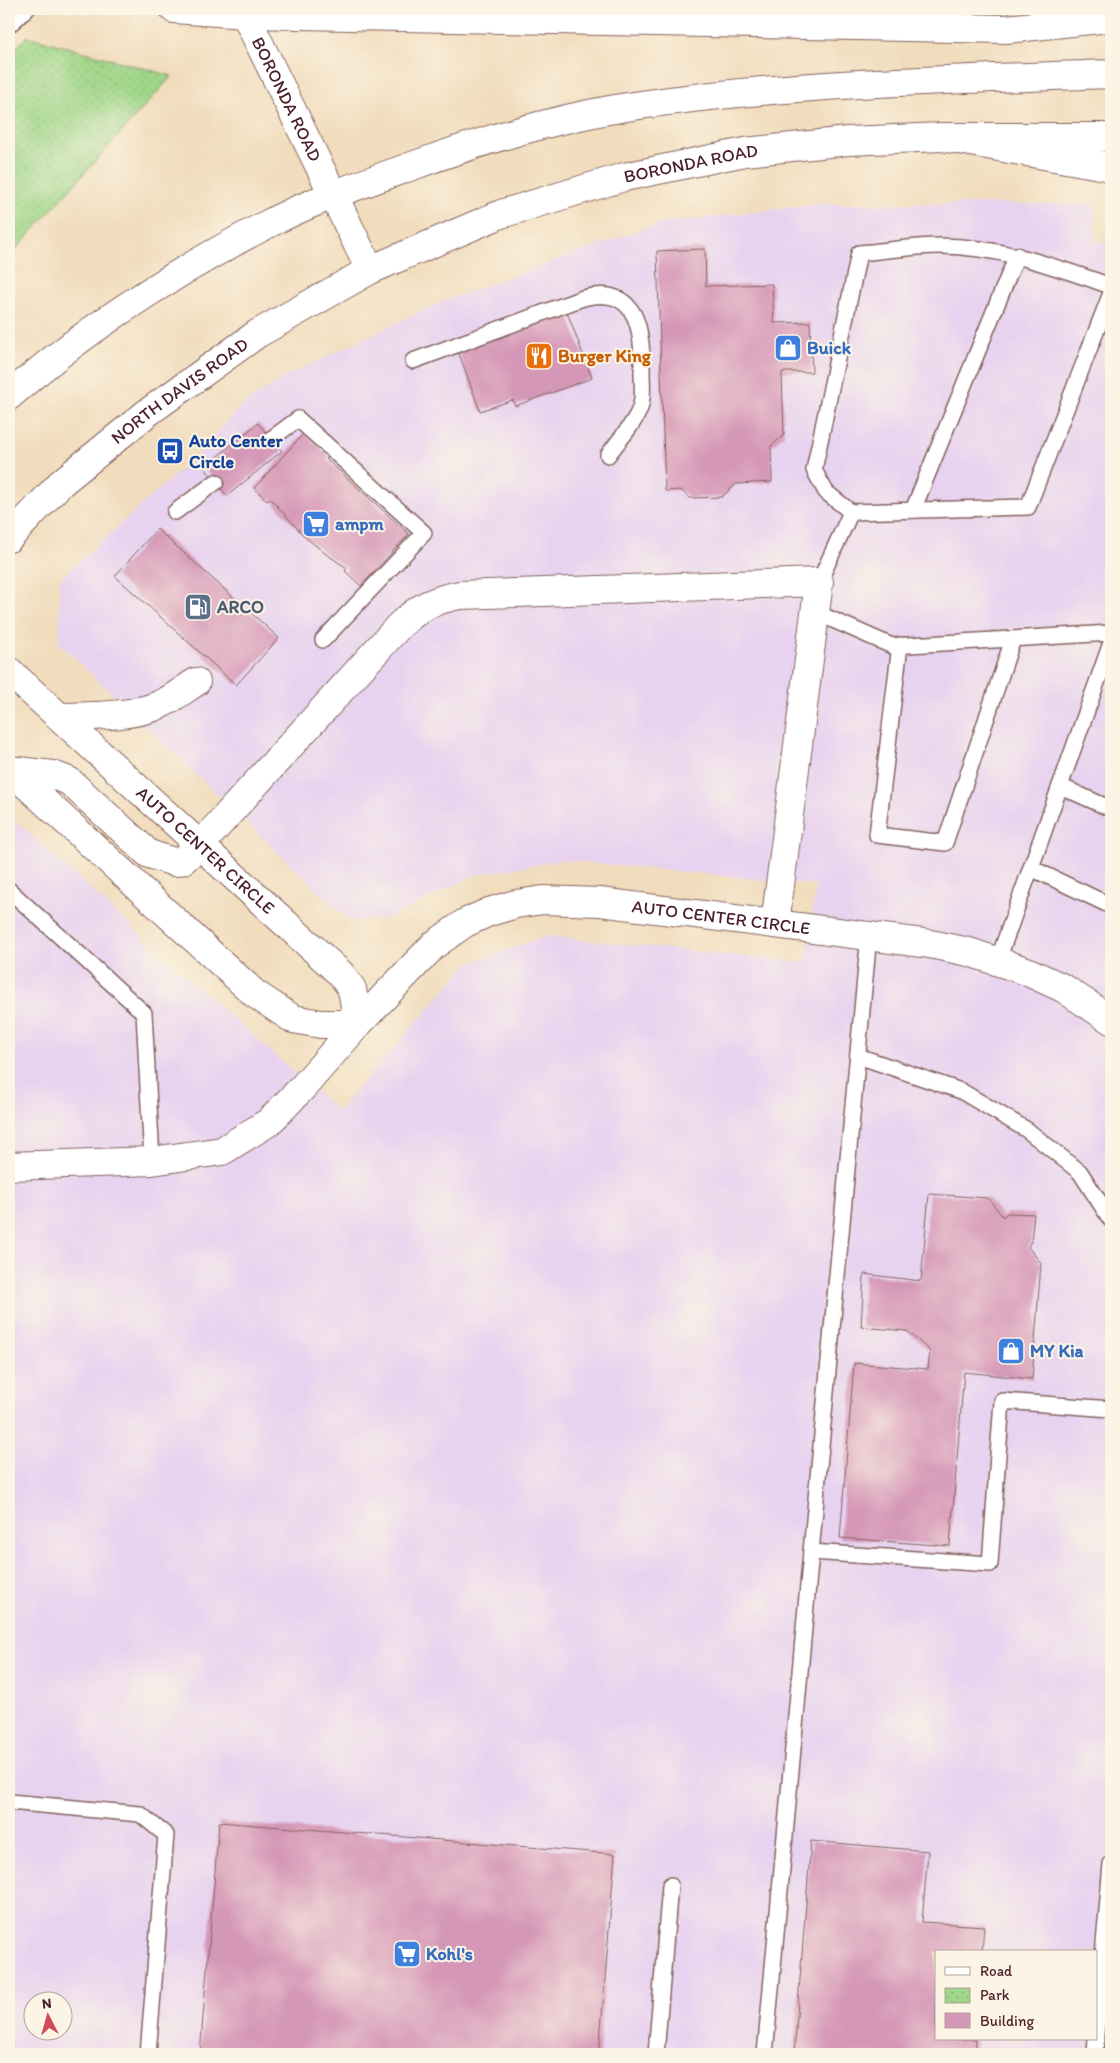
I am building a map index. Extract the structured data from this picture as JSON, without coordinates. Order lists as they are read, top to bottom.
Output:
{
  "streets": {
    "main road": ["BORONDA ROAD", "NORTH DAVIS ROAD", "AUTO CENTER CIRCLE"]
  },
  "crossings": [
    ["BORONDA ROAD", "NORTH DAVIS ROAD"]
  ],
  "places": {
    "shop": ["Buick", "MY Kia"],
    "restaurant": ["Burger King"],
    "bus stop": ["Auto Center Circle"],
    "supermarket": ["ampm", "Kohl's"],
    "fuel station": ["ARCO"]
  },
  "legend": ["Road", "Park", "Building"],
  "north": "top"
}
